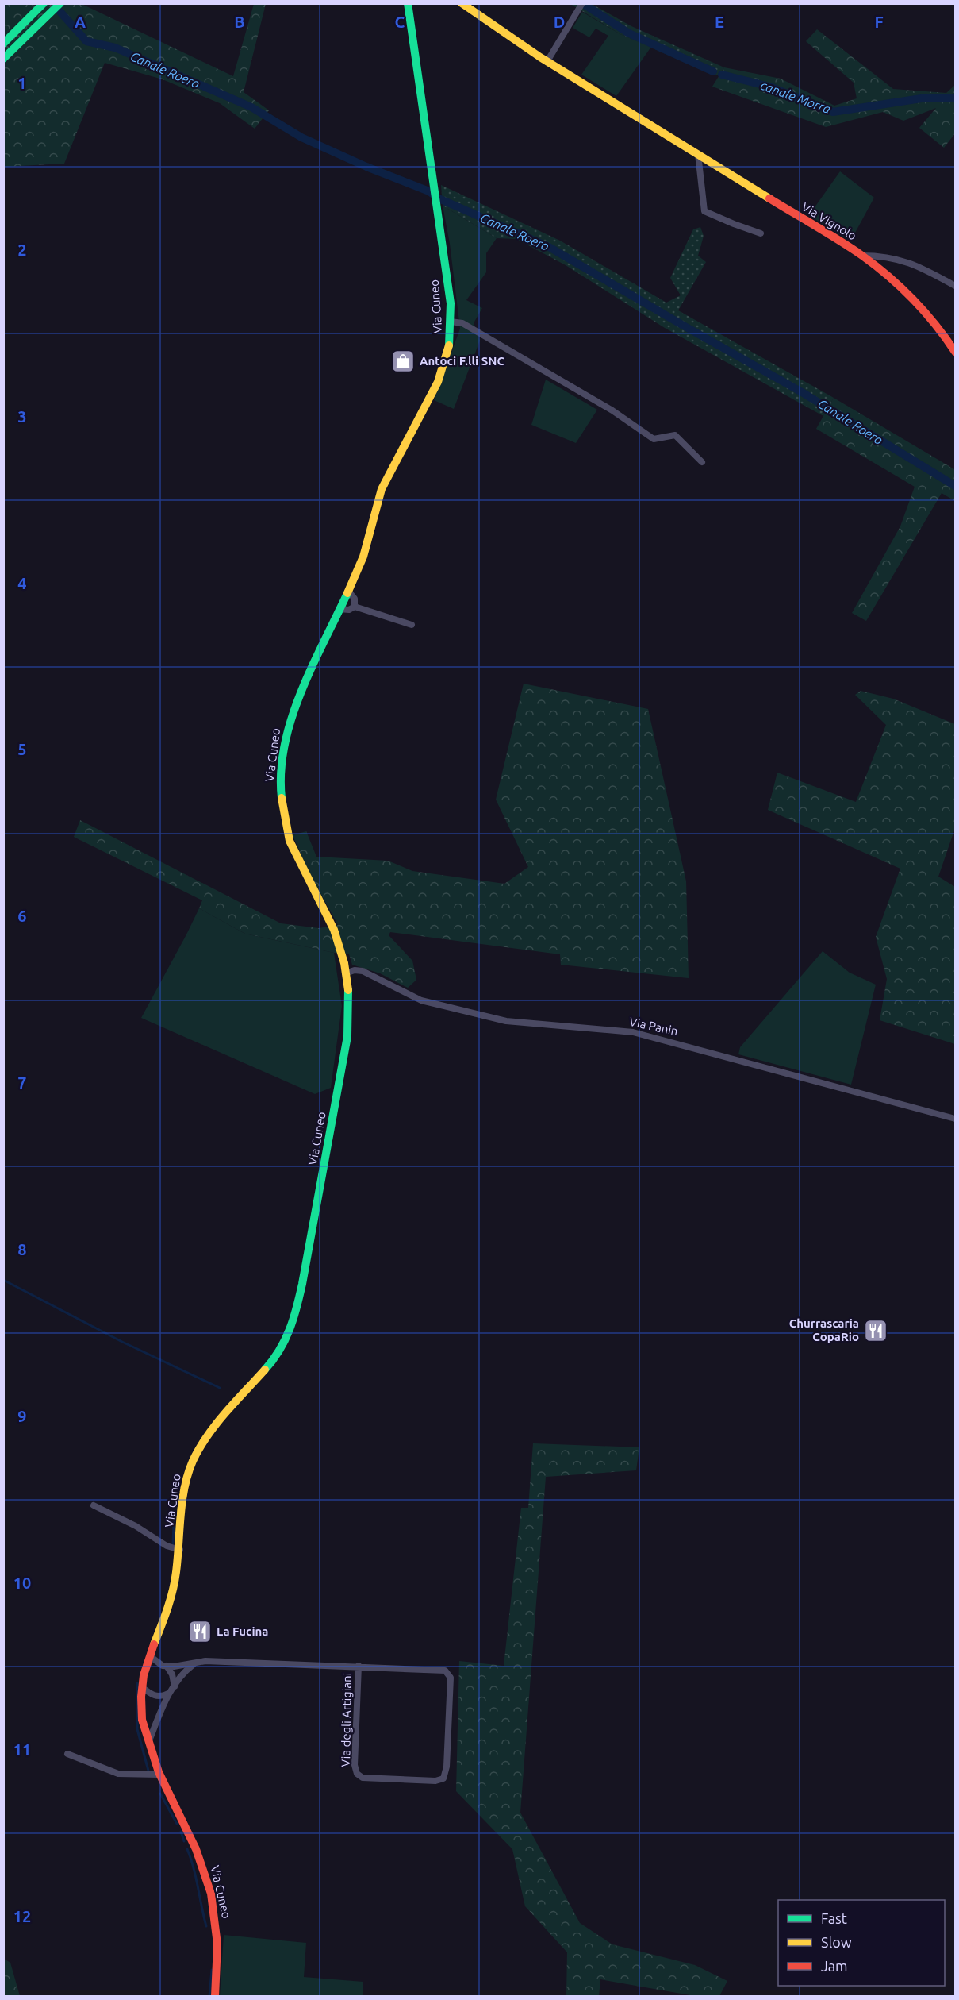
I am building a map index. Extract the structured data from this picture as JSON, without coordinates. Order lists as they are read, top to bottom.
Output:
{
  "streets": {
    "street": [
      "Via Vignolo",
      "Via Cuneo",
      "Via Panin",
      "Via degli Artigiani"
    ]
  },
  "crossings": [
    ["Via Cuneo", "Via Panin"]
  ],
  "water": ["Canale Roero", "canale Morra"],
  "places": {
    "shop": ["Antoci F.lli SNC"],
    "restaurant": ["Churrascaria CopaRio", "La Fucina"]
  },
  "legend": ["Fast", "Slow", "Jam"],
  "grid": {
    "columns": [
      "A",
      "B",
      "C",
      "D",
      "E",
      "F"
    ],
    "rows": [
      "1",
      "2",
      "3",
      "4",
      "5",
      "6",
      "7",
      "8",
      "9",
      "10",
      "11",
      "12"
    ]
  }
}
